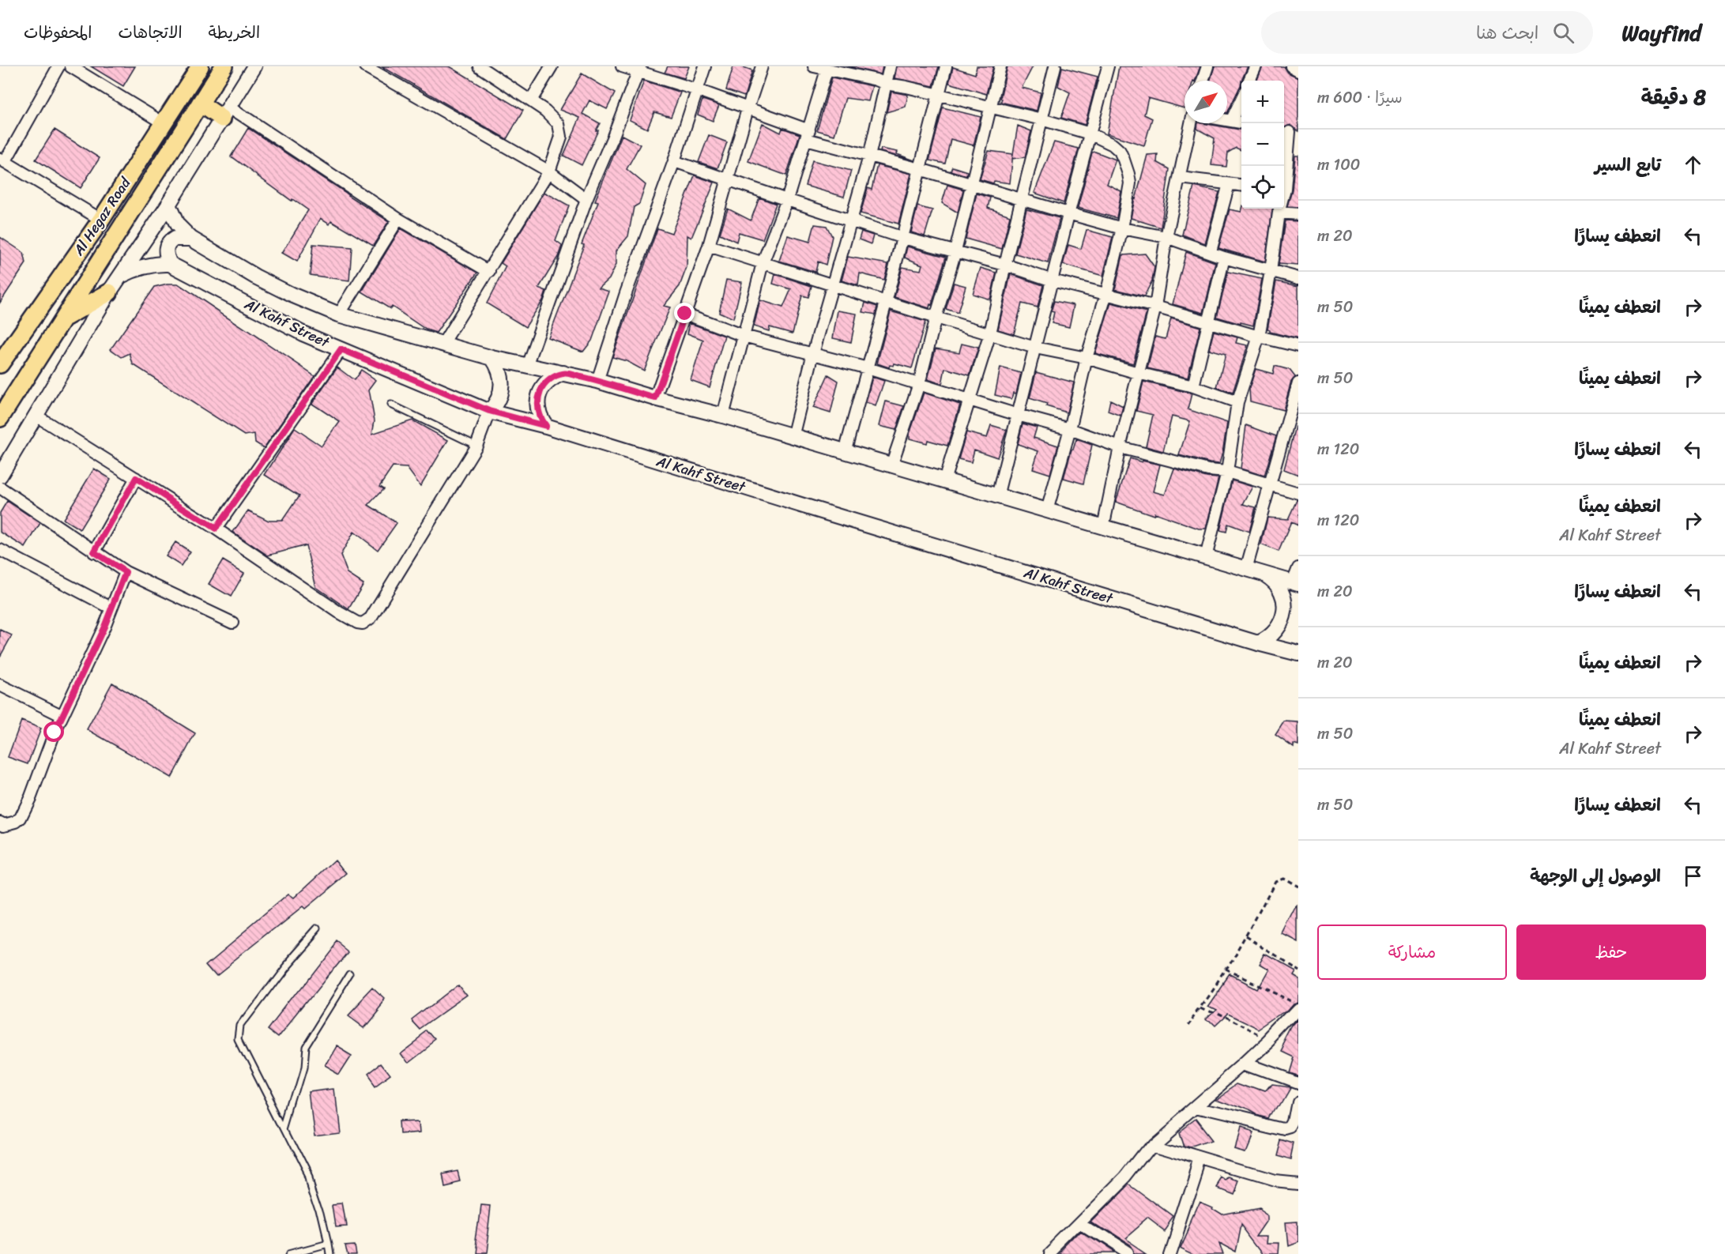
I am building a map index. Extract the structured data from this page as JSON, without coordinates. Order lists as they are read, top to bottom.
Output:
{
  "streets": {
    "main road": ["Al Hegaz Road", "Al Kahf Street"]
  },
  "north": "top right",
  "page": {
    "header": "Wayfind",
    "search": "ابحث هنا",
    "nav": ["الخريطة", "الاتجاهات", "المحفوظات"],
    "heading": ["8 دقيقة", "سيرًا · 600 m"],
    "map_buttons": ["+", "−"],
    "list": [
      ["تابع السير", "100 m"],
      ["انعطف يسارًا", "20 m"],
      ["انعطف يمينًا", "50 m"],
      ["انعطف يمينًا", "50 m"],
      ["انعطف يسارًا", "120 m"],
      ["انعطف يمينًا", "Al Kahf Street", "120 m"],
      ["انعطف يسارًا", "20 m"],
      ["انعطف يمينًا", "20 m"],
      ["انعطف يمينًا", "Al Kahf Street", "50 m"],
      ["انعطف يسارًا", "50 m"],
      "الوصول إلى الوجهة"
    ],
    "buttons": ["حفظ", "مشاركة"]
  }
}
